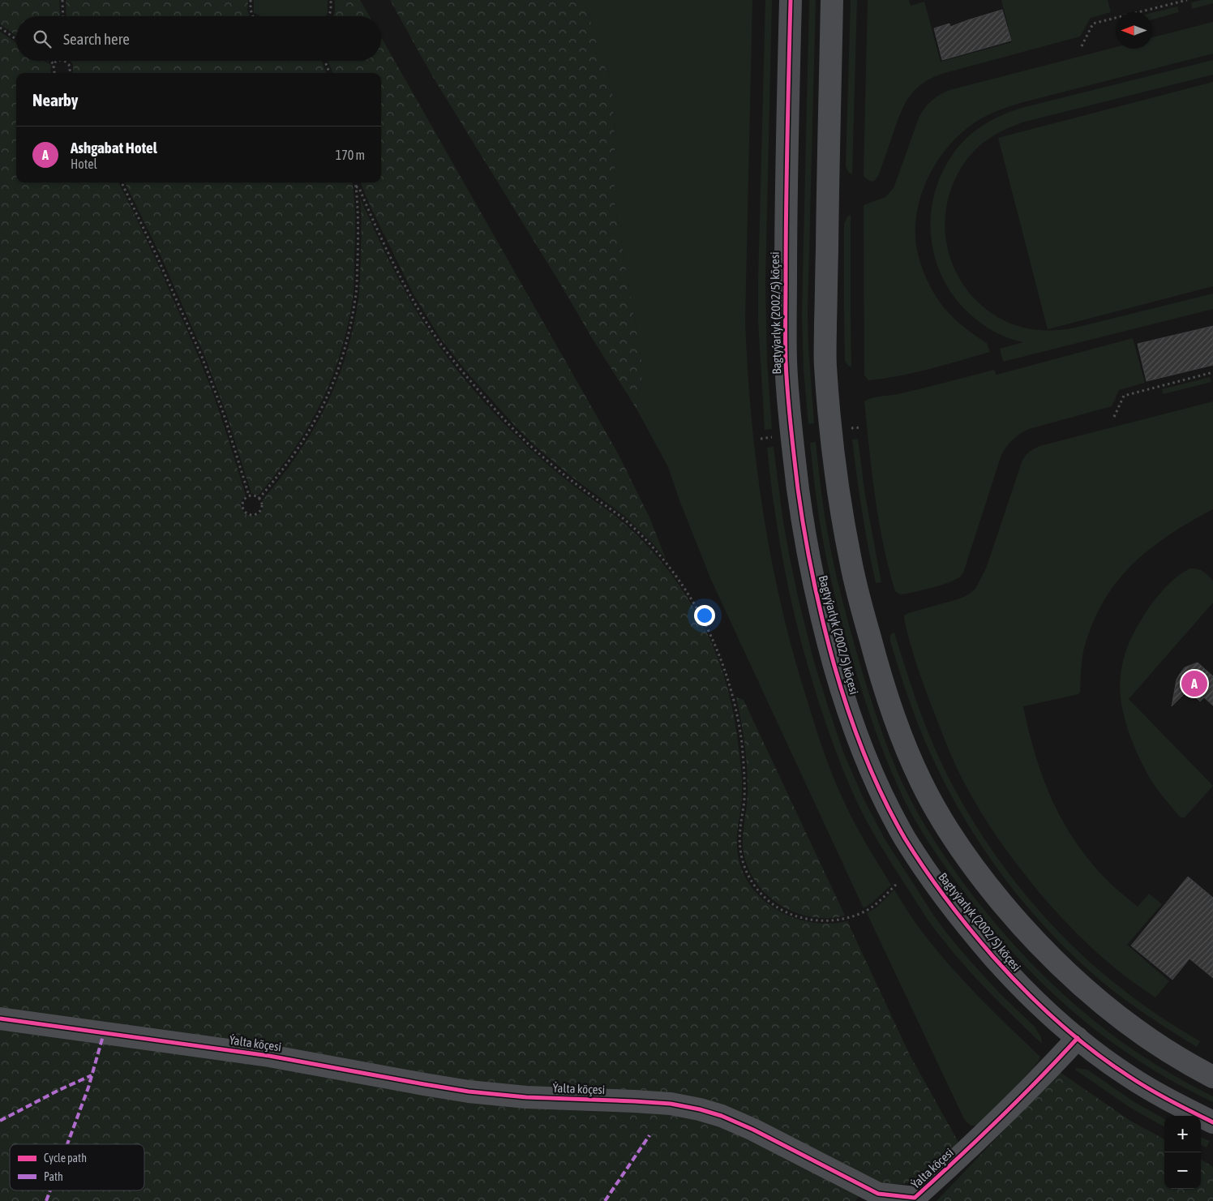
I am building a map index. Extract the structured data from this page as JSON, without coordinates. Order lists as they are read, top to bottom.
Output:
{
  "streets": {
    "street": ["Bagtyýarlyk (2002/5) köçesi", "Ýalta köçesi"]
  },
  "crossings": [
    ["Bagtyýarlyk (2002/5) köçesi", "Ýalta köçesi"]
  ],
  "legend": ["Cycle path", "Path"],
  "north": "left",
  "page": {
    "search": "Search here",
    "heading": "Nearby",
    "list": [
      {
        "mark": "A",
        "name": "Ashgabat Hotel",
        "note": "Hotel",
        "value": "170 m"
      }
    ],
    "pins": "A",
    "map_buttons": ["+", "−"]
  }
}
